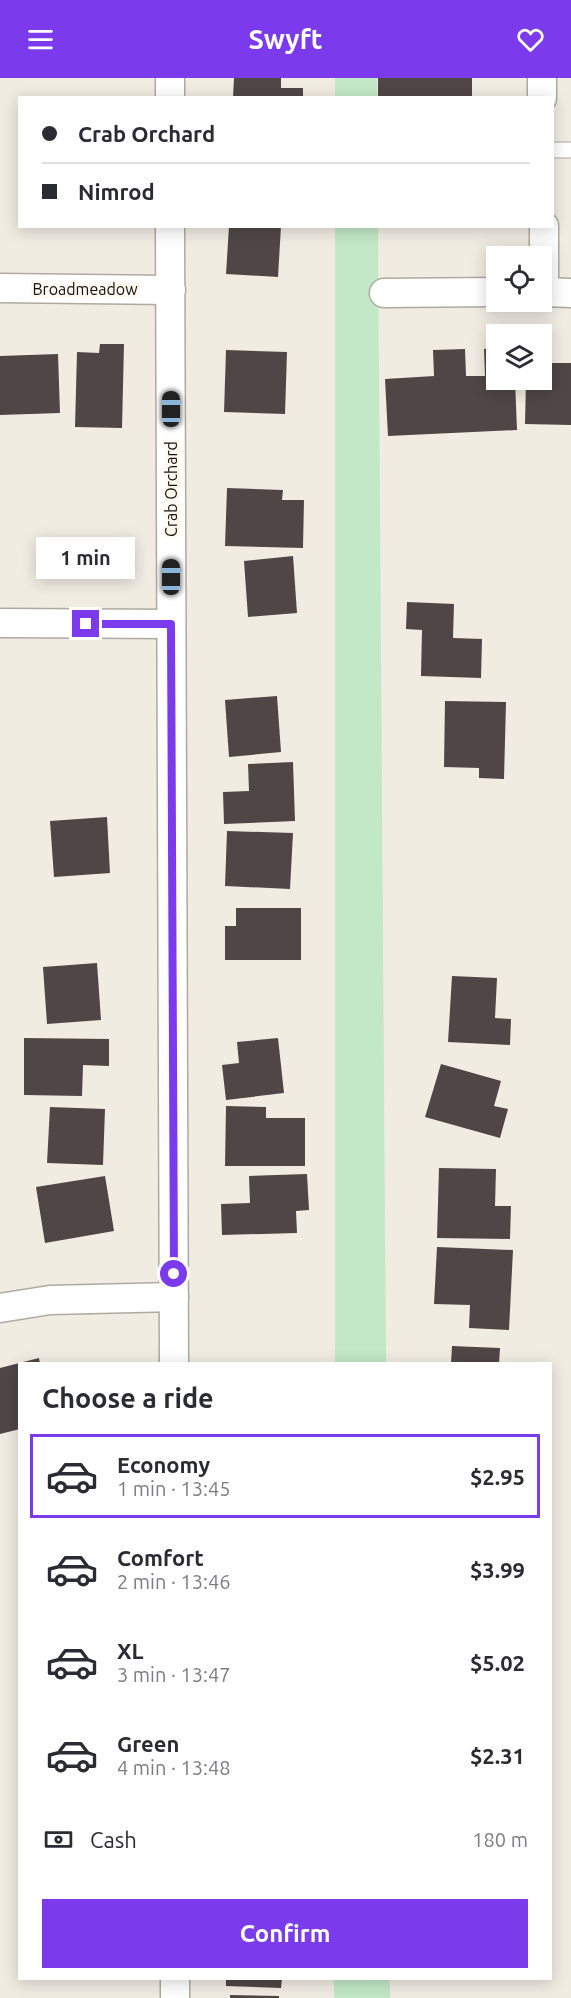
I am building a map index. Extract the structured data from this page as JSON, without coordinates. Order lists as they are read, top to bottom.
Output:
{
  "streets": {
    "street": ["Broadmeadow", "Crab Orchard"]
  },
  "crossings": [
    ["Broadmeadow", "Crab Orchard"]
  ],
  "page": {
    "header": "Swyft",
    "banner": ["Crab Orchard", "Nimrod"],
    "bubble": "1 min",
    "heading": "Choose a ride",
    "list": [
      {
        "name": "Economy",
        "note": "1 min · 13:45",
        "value": "$2.95"
      },
      {
        "name": "Comfort",
        "note": "2 min · 13:46",
        "value": "$3.99"
      },
      {
        "name": "XL",
        "note": "3 min · 13:47",
        "value": "$5.02"
      },
      {
        "name": "Green",
        "note": "4 min · 13:48",
        "value": "$2.31"
      }
    ],
    "pay": ["Cash", "180 m"],
    "buttons": "Confirm"
  }
}
